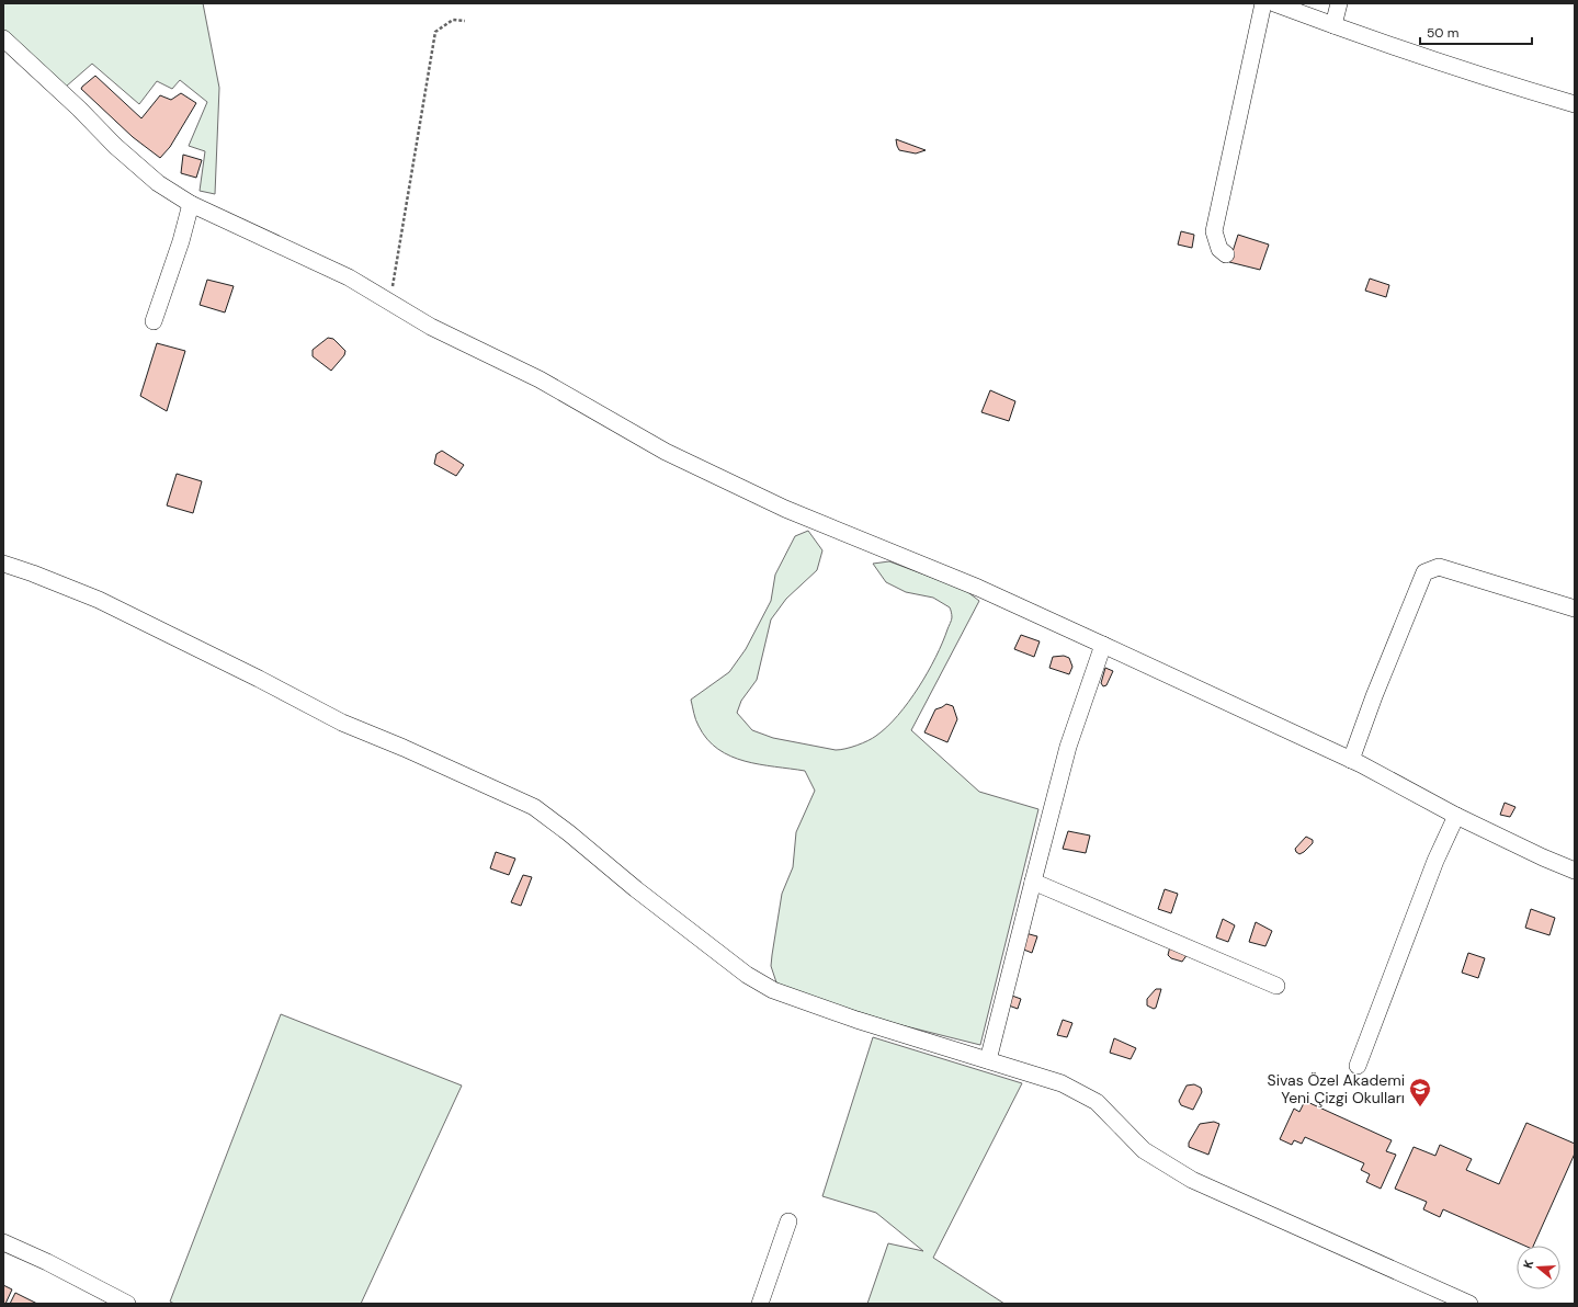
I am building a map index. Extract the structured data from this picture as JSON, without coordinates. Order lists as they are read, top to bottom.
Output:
{
  "places": {
    "school or university": ["Sivas Özel Akademi Yeni Çizgi Okulları"]
  },
  "scale_bar": "50 m",
  "north": "left"
}
